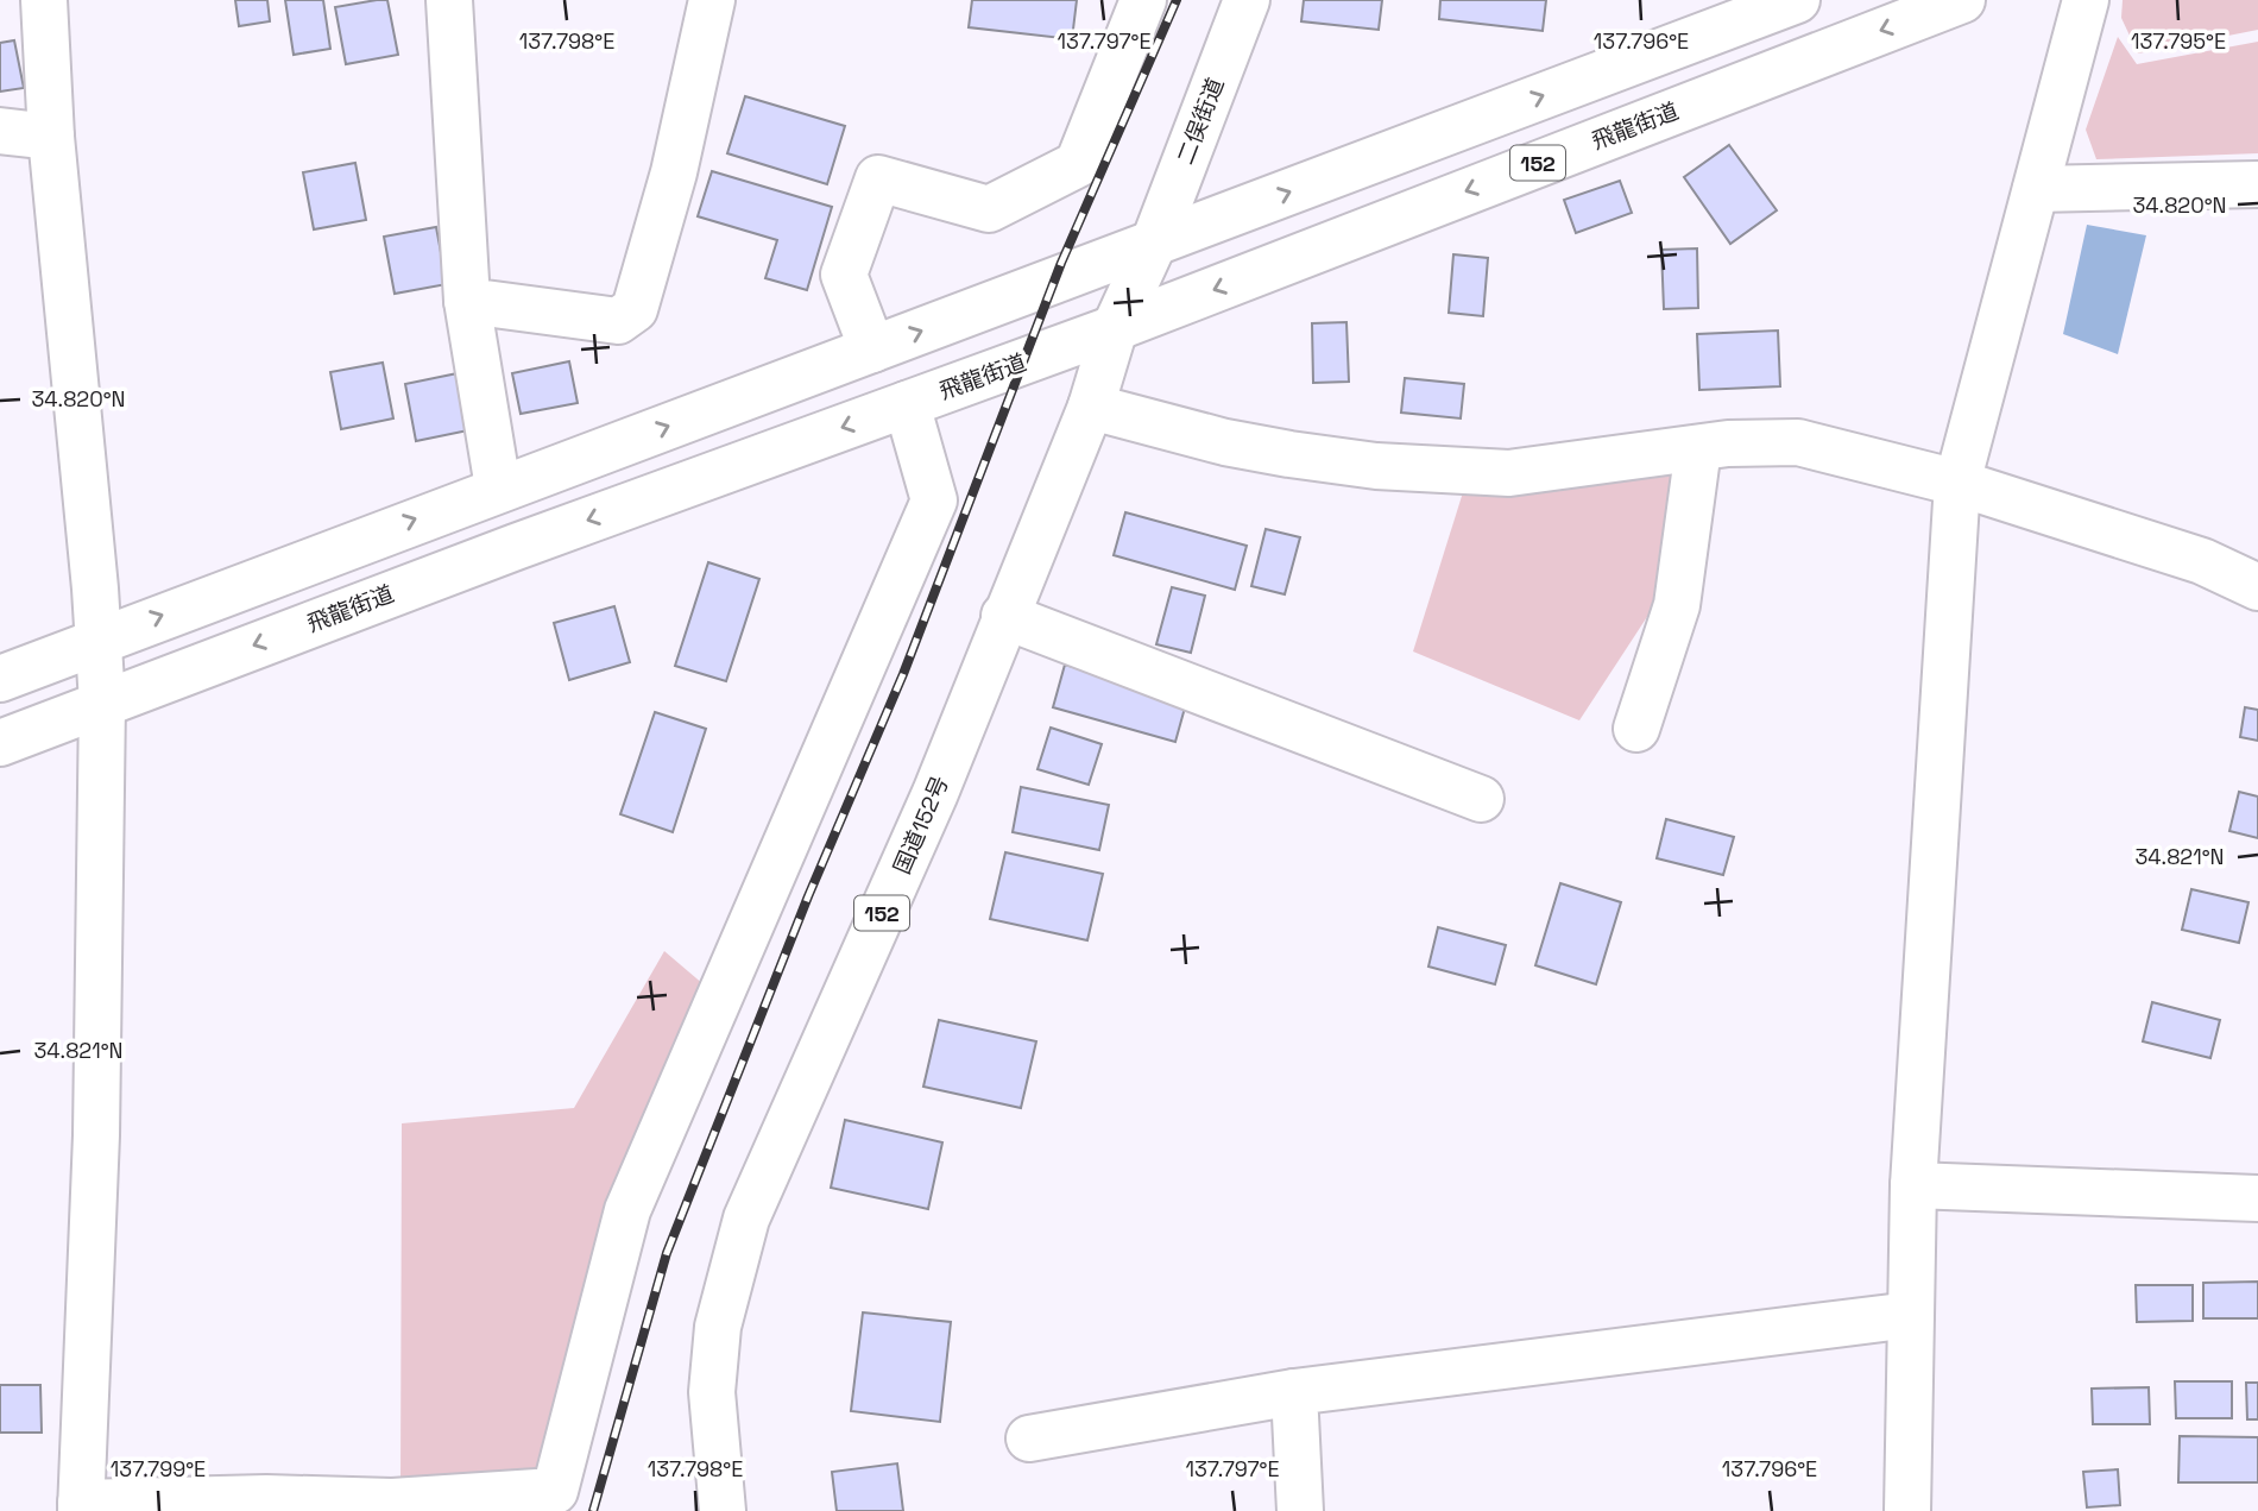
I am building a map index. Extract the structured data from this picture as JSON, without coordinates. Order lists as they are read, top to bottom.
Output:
{
  "streets": {
    "main road": [
      "二俣街道",
      "飛龍街道",
      "152",
      "国道152号"
    ]
  },
  "crossings": [
    ["二俣街道", "国道152号"],
    ["飛龍街道", "国道152号"]
  ],
  "coordinates": [
    "137.798°E",
    "137.797°E",
    "137.796°E",
    "137.795°E",
    "34.820°N",
    "34.821°N",
    "137.799°E"
  ]
}
